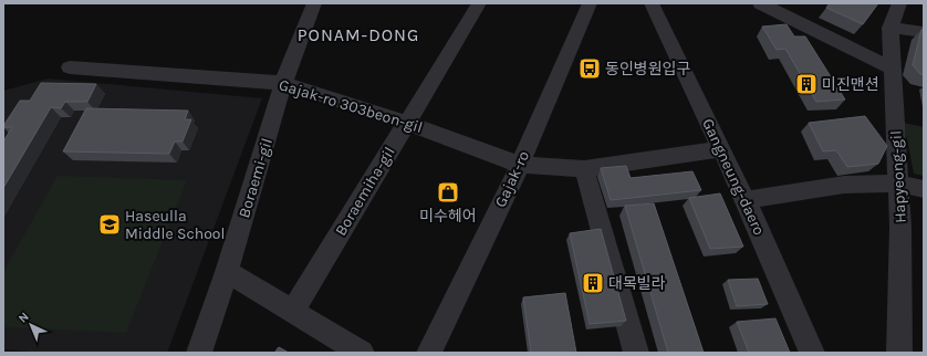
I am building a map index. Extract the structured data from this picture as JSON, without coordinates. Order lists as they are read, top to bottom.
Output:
{
  "streets": {
    "street": [
      "Gajak-ro 303beon-gil",
      "Gangneung-daero",
      "Hapyeong-gil",
      "Boraemi-gil",
      "Gajak-ro",
      "Boraemiha-gil"
    ]
  },
  "crossings": [
    ["Gajak-ro 303beon-gil", "Gangneung-daero"],
    ["Gajak-ro 303beon-gil", "Boraemi-gil"],
    ["Gajak-ro 303beon-gil", "Gajak-ro"],
    ["Gajak-ro 303beon-gil", "Boraemiha-gil"]
  ],
  "districts": ["PONAM-DONG"],
  "places": {
    "bus stop": ["동인병원입구"],
    "building": ["미진맨션", "대목빌라"],
    "shop": ["미수헤어"],
    "school or university": ["Haseulla Middle School"]
  },
  "north": "top left"
}
